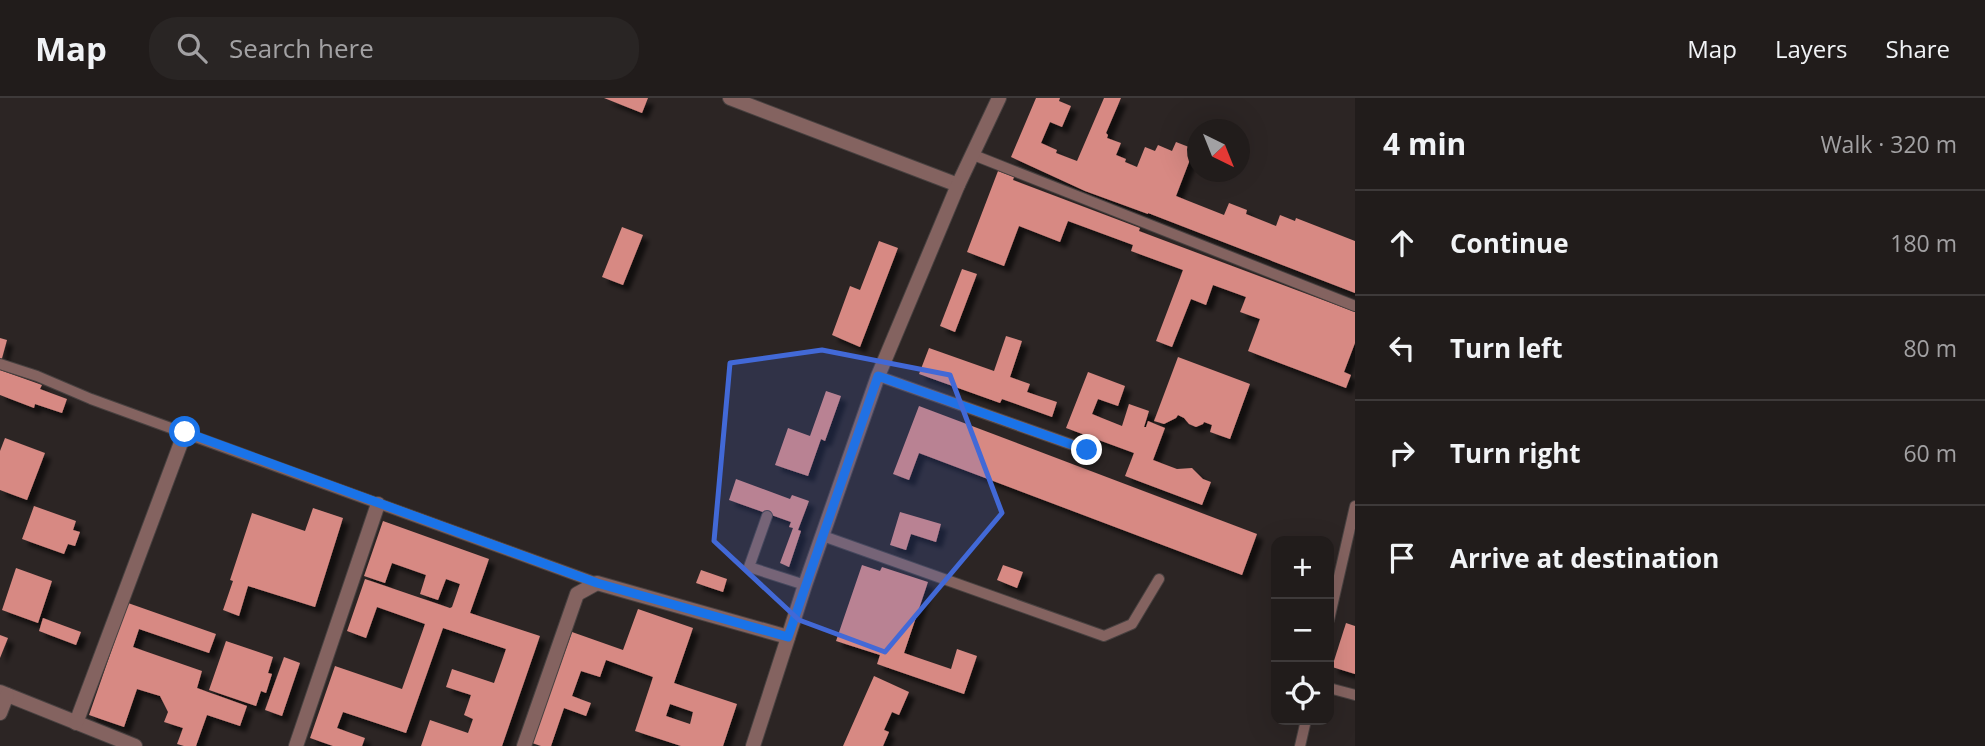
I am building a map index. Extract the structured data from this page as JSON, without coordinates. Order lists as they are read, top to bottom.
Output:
{
  "north": "bottom right",
  "page": {
    "header": "Map",
    "search": "Search here",
    "nav": ["Map", "Layers", "Share"],
    "heading": ["4 min", "Walk · 320 m"],
    "list": [
      ["Continue", "180 m"],
      ["Turn left", "80 m"],
      ["Turn right", "60 m"],
      "Arrive at destination"
    ],
    "map_buttons": ["+", "−"]
  }
}
